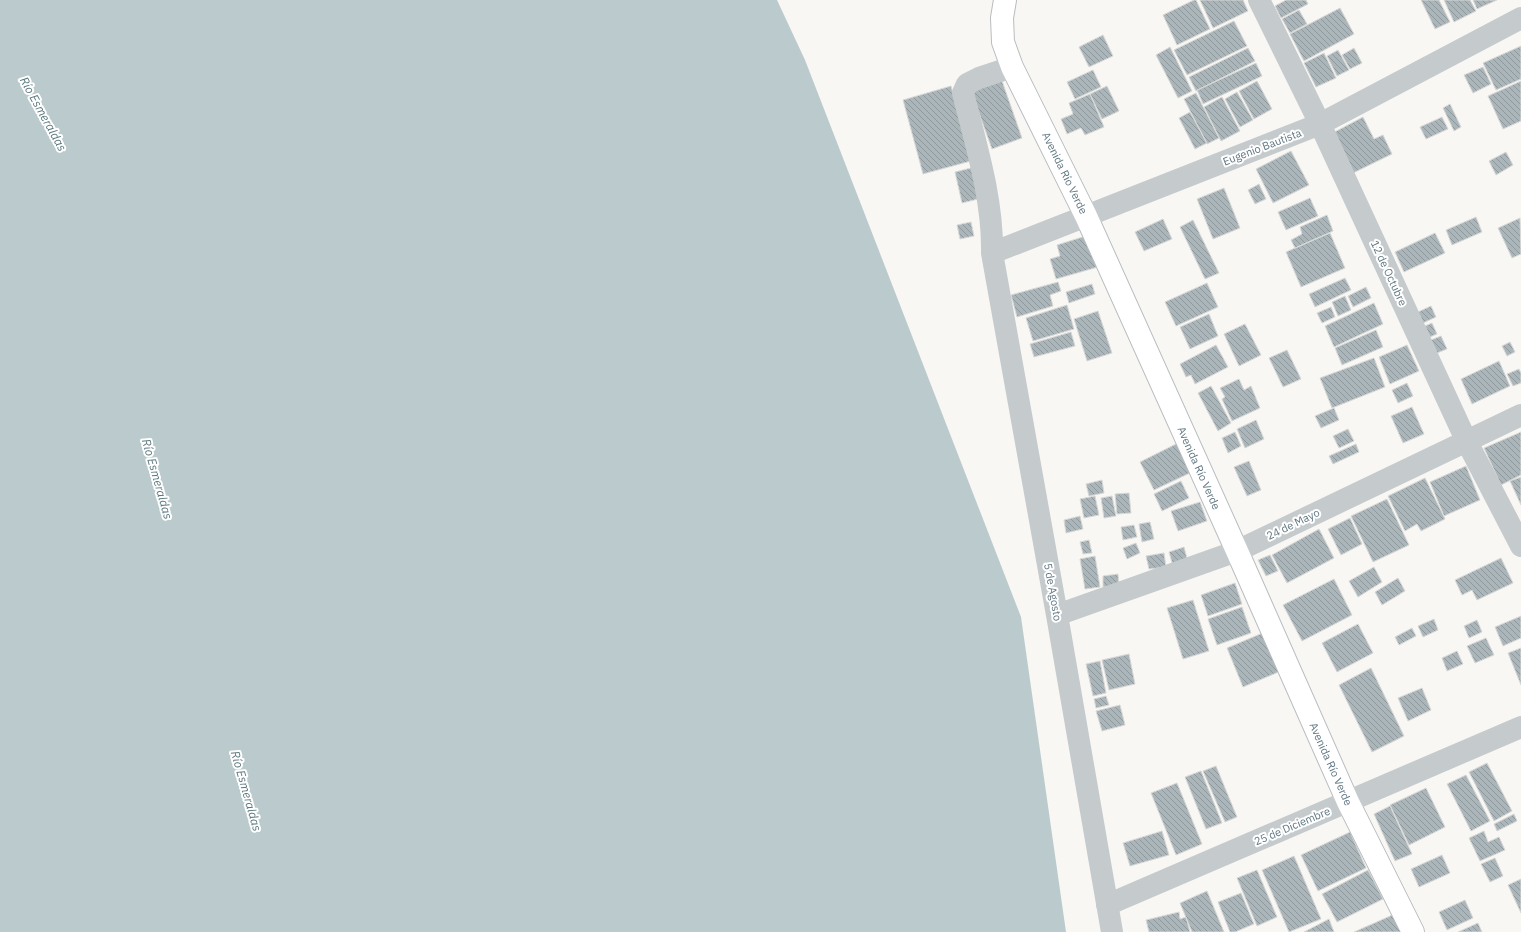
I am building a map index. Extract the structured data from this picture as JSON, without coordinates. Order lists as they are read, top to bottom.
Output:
{
  "streets": {
    "main road": ["Avenida Río Verde"],
    "street": [
      "Eugenio Bautista",
      "12 de Octubre",
      "24 de Mayo",
      "5 de Agosto",
      "25 de Diciembre"
    ]
  },
  "crossings": [
    ["Eugenio Bautista", "Avenida Río Verde"],
    ["Eugenio Bautista", "12 de Octubre"],
    ["Eugenio Bautista", "5 de Agosto"],
    ["Avenida Río Verde", "24 de Mayo"],
    ["Avenida Río Verde", "5 de Agosto"],
    ["Avenida Río Verde", "25 de Diciembre"],
    ["12 de Octubre", "24 de Mayo"],
    ["24 de Mayo", "5 de Agosto"],
    ["5 de Agosto", "25 de Diciembre"]
  ],
  "water": ["Río Esmeraldas"]
}
